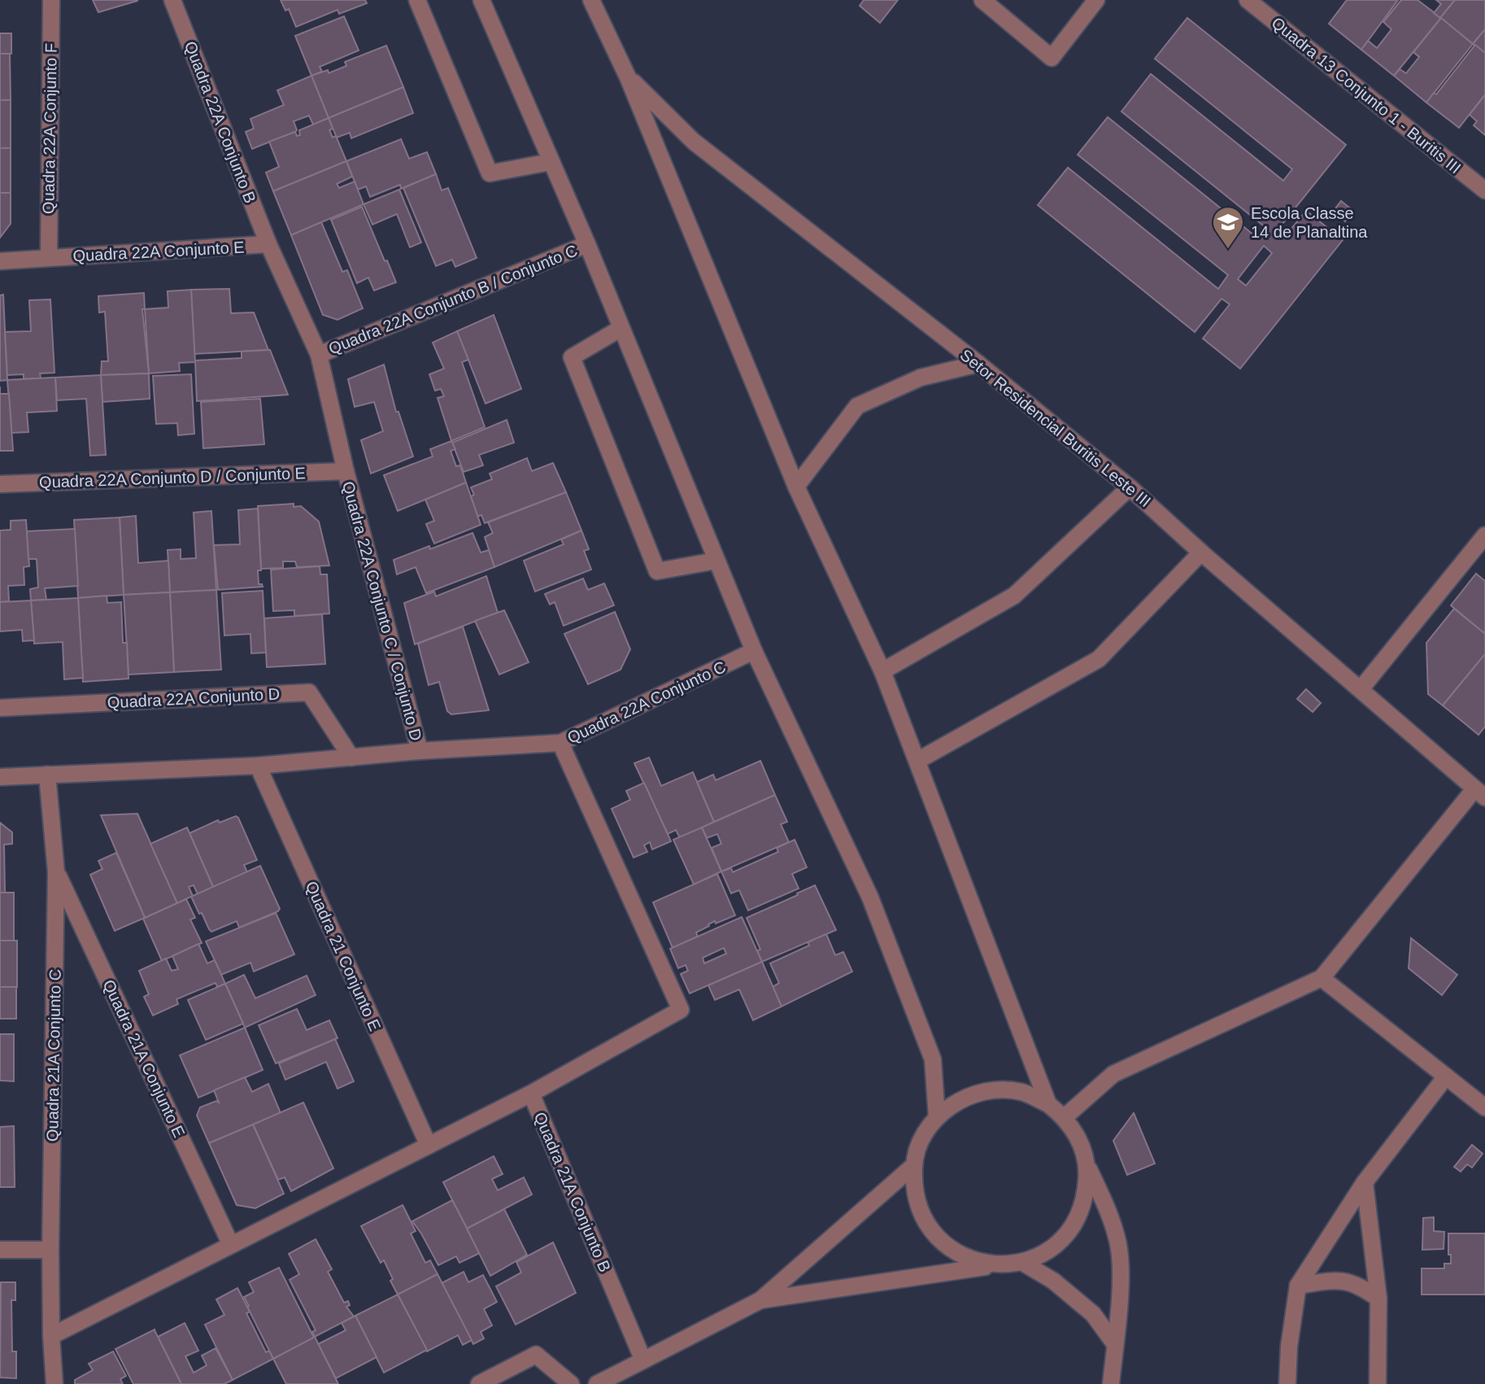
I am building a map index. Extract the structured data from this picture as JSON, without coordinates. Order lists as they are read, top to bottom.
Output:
{
  "streets": {
    "street": [
      "Quadra 13 Conjunto 1 - Buritis III",
      "Quadra 22A Conjunto B",
      "Quadra 22A Conjunto F",
      "Quadra 22A Conjunto E",
      "Quadra 22A Conjunto B / Conjunto C",
      "Setor Residencial Buritis Leste III",
      "Quadra 22A Conjunto D / Conjunto E",
      "Quadra 22A Conjunto C / Conjunto D",
      "Quadra 22A Conjunto D",
      "Quadra 22A Conjunto C",
      "Quadra 21 Conjunto E",
      "Quadra 21A Conjunto C",
      "Quadra 21A Conjunto E",
      "Quadra 21A Conjunto B"
    ]
  },
  "crossings": [
    ["Quadra 22A Conjunto B", "Quadra 22A Conjunto E"],
    ["Quadra 22A Conjunto B", "Quadra 22A Conjunto B / Conjunto C"],
    ["Quadra 22A Conjunto B", "Quadra 22A Conjunto C / Conjunto D"],
    ["Quadra 22A Conjunto F", "Quadra 22A Conjunto E"],
    ["Quadra 22A Conjunto B / Conjunto C", "Quadra 22A Conjunto C / Conjunto D"],
    ["Quadra 22A Conjunto D / Conjunto E", "Quadra 22A Conjunto C / Conjunto D"],
    ["Quadra 22A Conjunto C / Conjunto D", "Quadra 22A Conjunto C"],
    ["Quadra 22A Conjunto D", "Quadra 22A Conjunto C"],
    ["Quadra 22A Conjunto C", "Quadra 21 Conjunto E"],
    ["Quadra 22A Conjunto C", "Quadra 21A Conjunto C"],
    ["Quadra 21 Conjunto E", "Quadra 21A Conjunto B"],
    ["Quadra 21A Conjunto C", "Quadra 21A Conjunto E"],
    ["Quadra 21A Conjunto E", "Quadra 21A Conjunto B"]
  ],
  "places": {
    "school or university": ["Escola Classe 14 de Planaltina"]
  }
}
